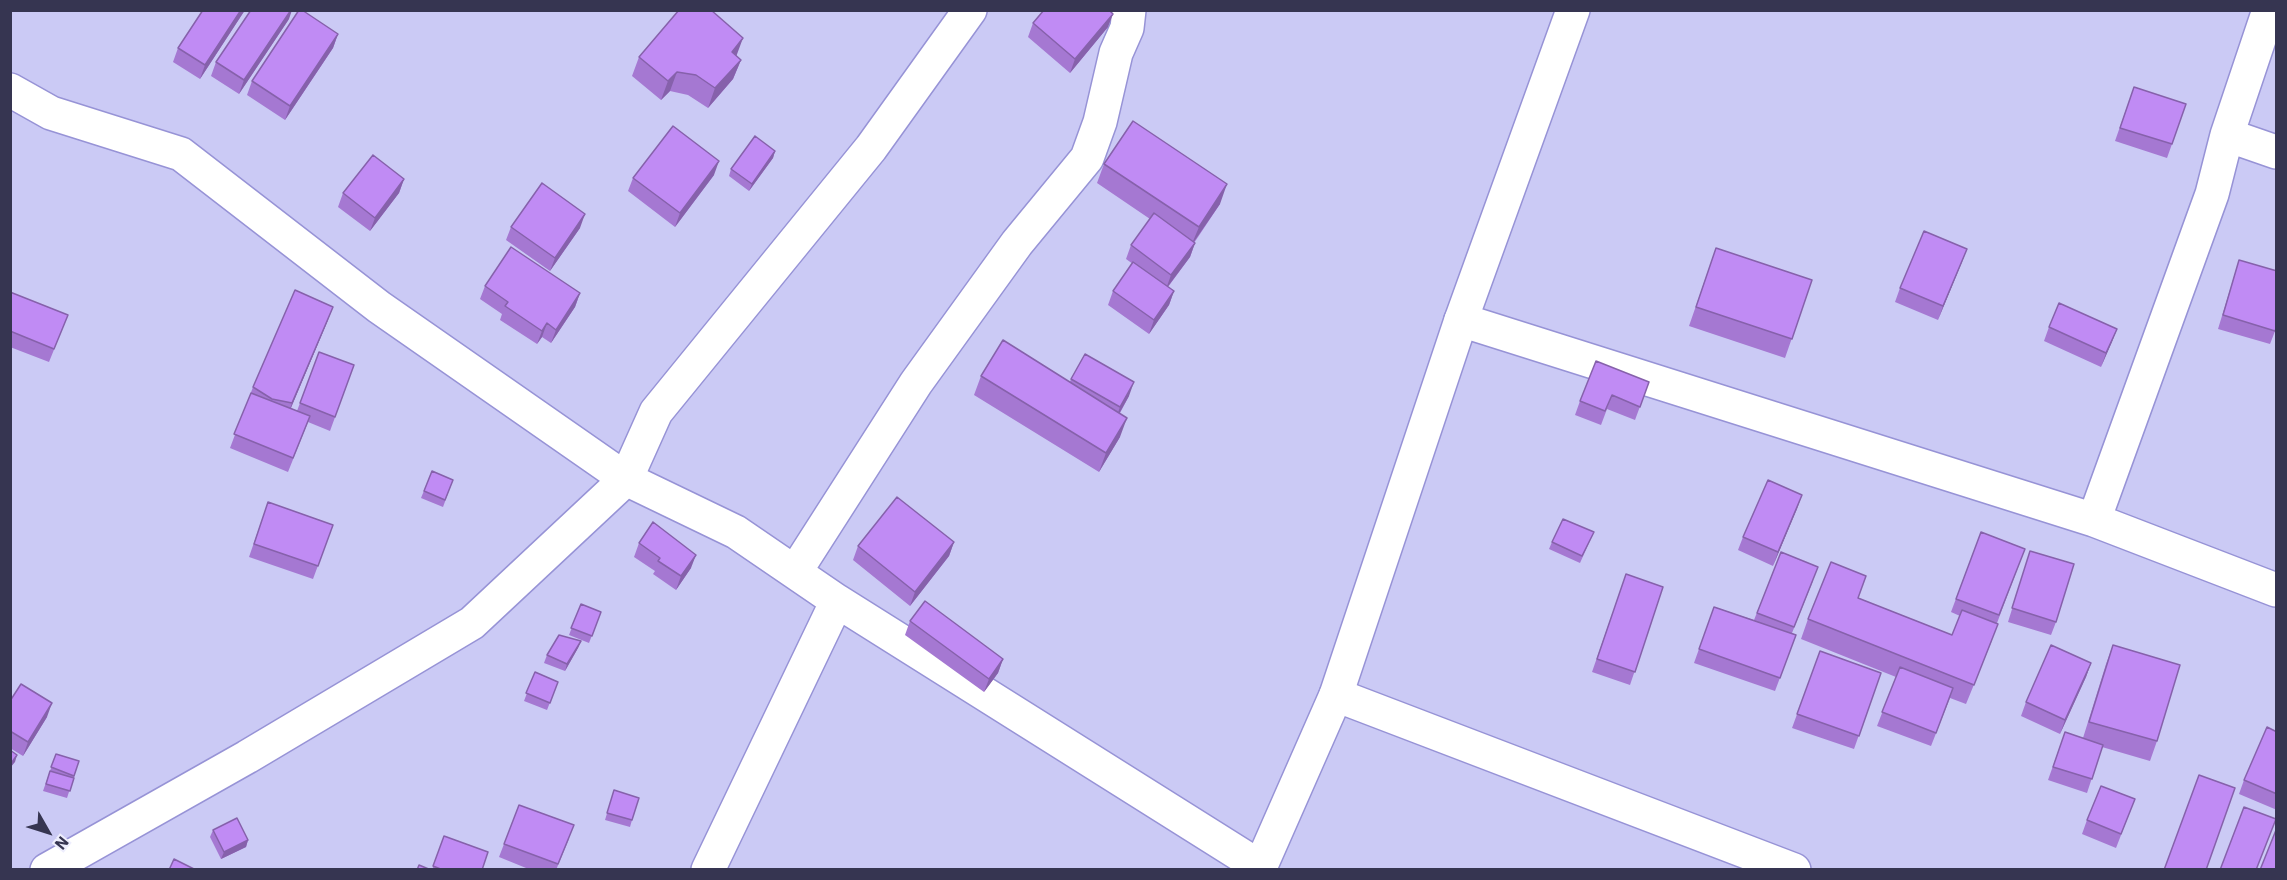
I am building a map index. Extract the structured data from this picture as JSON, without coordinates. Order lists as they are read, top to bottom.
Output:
{
  "north": "bottom right"
}
